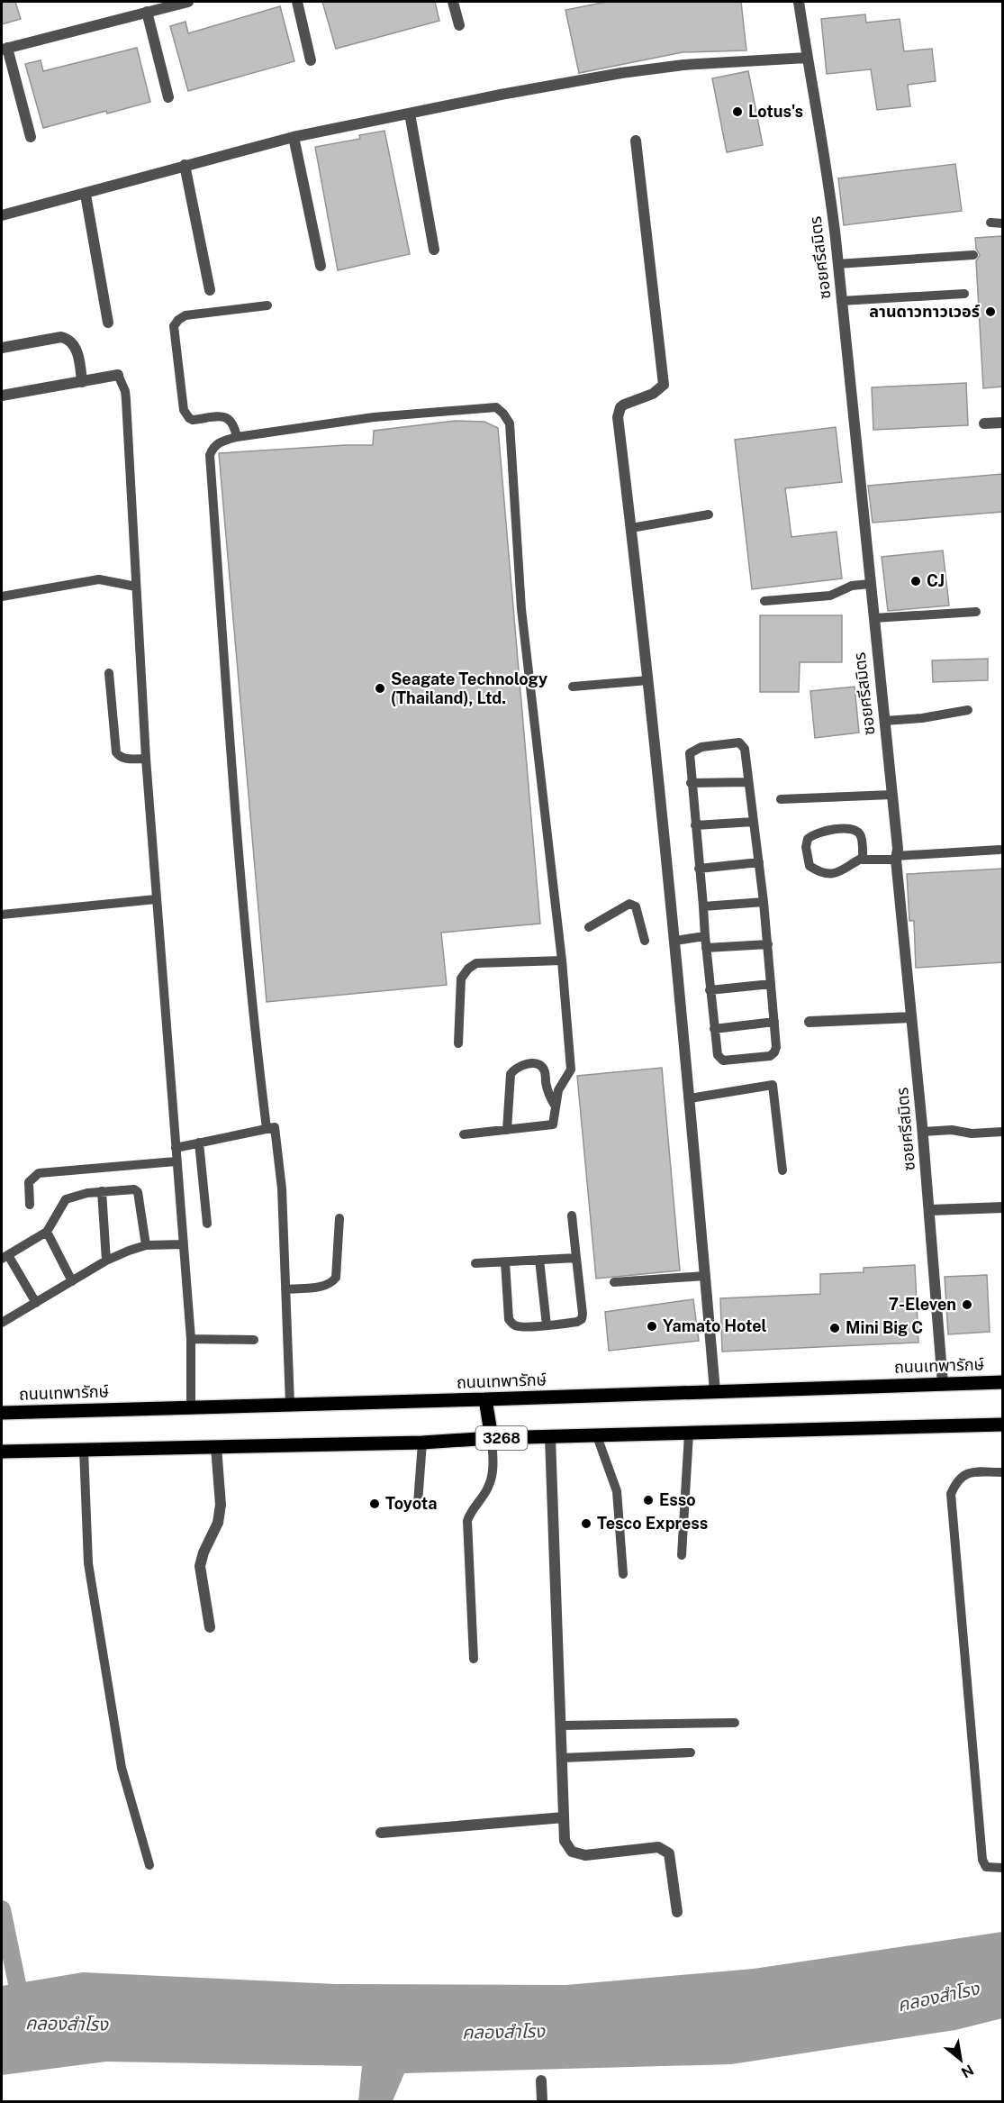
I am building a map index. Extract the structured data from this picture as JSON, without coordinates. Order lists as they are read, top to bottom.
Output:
{
  "streets": {
    "main road": ["ถนนเทพารักษ์", "3268"],
    "street": ["ซอยศรีสมิตร"]
  },
  "crossings": [
    ["ซอยศรีสมิตร", "ถนนเทพารักษ์"]
  ],
  "water": ["คลองสำโรง"],
  "places": [
    "Lotus's",
    "ลานดาวทาวเวอร์",
    "CJ",
    "Seagate Technology (Thailand), Ltd.",
    "7-Eleven",
    "Yamato Hotel",
    "Mini Big C",
    "Esso",
    "Toyota",
    "Tesco Express"
  ],
  "north": "bottom right"
}
